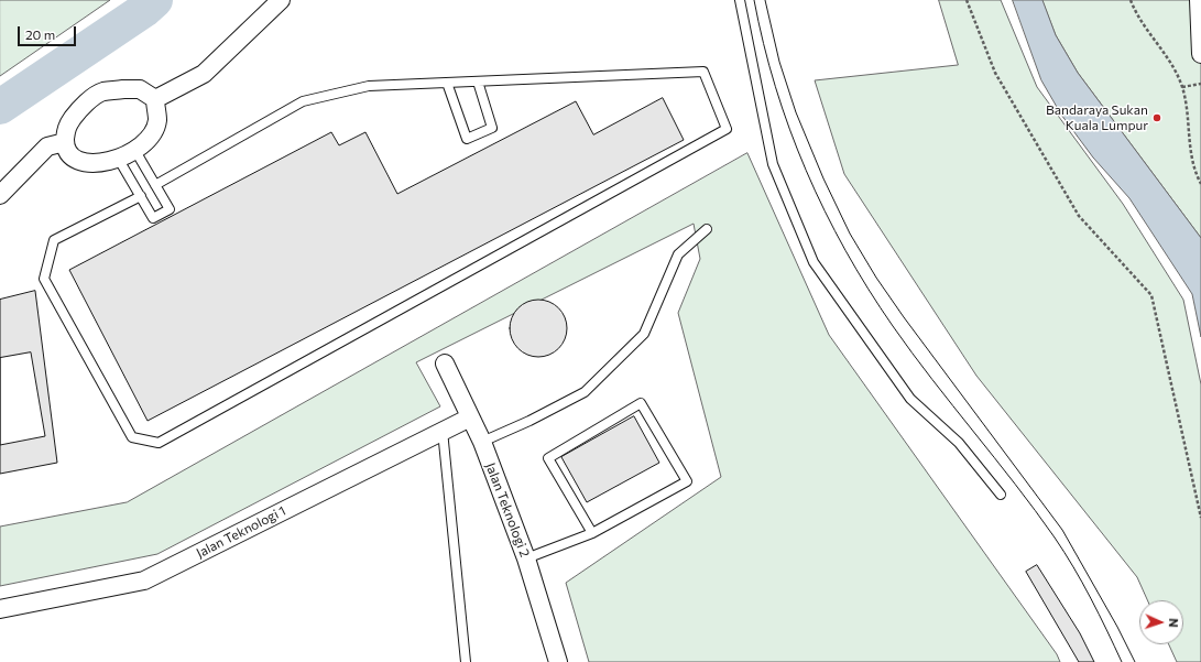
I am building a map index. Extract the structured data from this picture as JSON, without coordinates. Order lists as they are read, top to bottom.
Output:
{
  "streets": {
    "street": ["Jalan Teknologi 2", "Jalan Teknologi 1"]
  },
  "crossings": [
    ["Jalan Teknologi 2", "Jalan Teknologi 1"]
  ],
  "places": ["Bandaraya Sukan Kuala Lumpur"],
  "scale_bar": "20 m",
  "north": "right"
}
